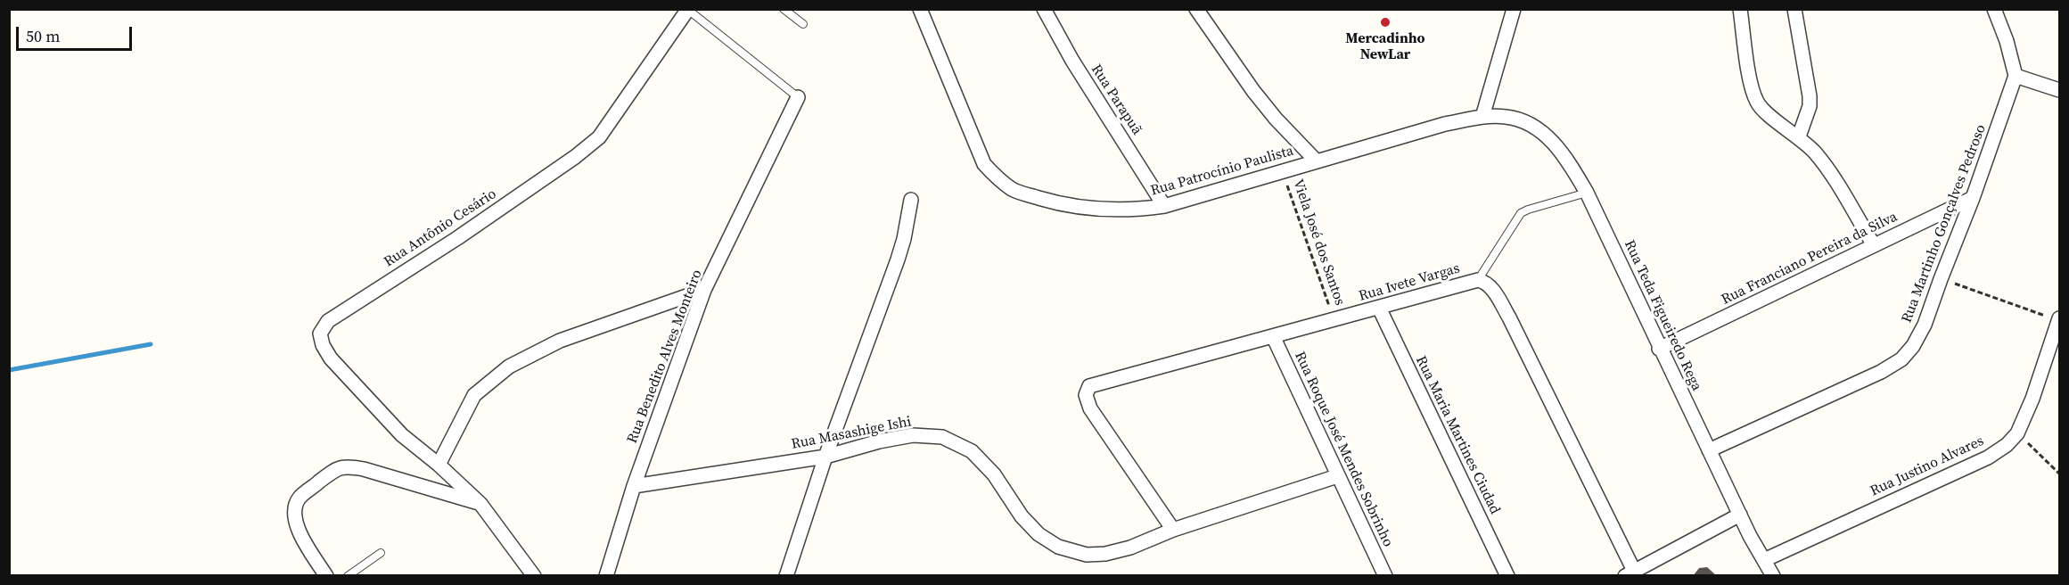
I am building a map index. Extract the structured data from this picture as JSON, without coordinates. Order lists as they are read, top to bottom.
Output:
{
  "streets": {
    "street": [
      "Rua Parapuã",
      "Rua Patrocínio Paulista",
      "Rua Martinho Gonçalves Pedroso",
      "Rua Antônio Cesário",
      "Rua Franciano Pereira da Silva",
      "Rua Ivete Vargas",
      "Rua Teda Figueiredo Rega",
      "Rua Benedito Alves Monteiro",
      "Rua Masashige Ishi",
      "Rua Maria Martines Ciudad",
      "Rua Roque José Mendes Sobrinho",
      "Rua Justino Alvares"
    ],
    "path": ["Viela José dos Santos"]
  },
  "crossings": [
    ["Rua Parapuã", "Rua Patrocínio Paulista"],
    ["Rua Patrocínio Paulista", "Viela José dos Santos"],
    ["Rua Patrocínio Paulista", "Rua Teda Figueiredo Rega"],
    ["Rua Martinho Gonçalves Pedroso", "Rua Franciano Pereira da Silva"],
    ["Rua Martinho Gonçalves Pedroso", "Rua Teda Figueiredo Rega"],
    ["Viela José dos Santos", "Rua Ivete Vargas"],
    ["Rua Franciano Pereira da Silva", "Rua Teda Figueiredo Rega"],
    ["Rua Ivete Vargas", "Rua Masashige Ishi"],
    ["Rua Ivete Vargas", "Rua Maria Martines Ciudad"],
    ["Rua Ivete Vargas", "Rua Roque José Mendes Sobrinho"],
    ["Rua Teda Figueiredo Rega", "Rua Justino Alvares"],
    ["Rua Benedito Alves Monteiro", "Rua Masashige Ishi"],
    ["Rua Masashige Ishi", "Rua Roque José Mendes Sobrinho"]
  ],
  "places": ["Mercadinho NewLar"],
  "scale_bar": "50 m"
}
